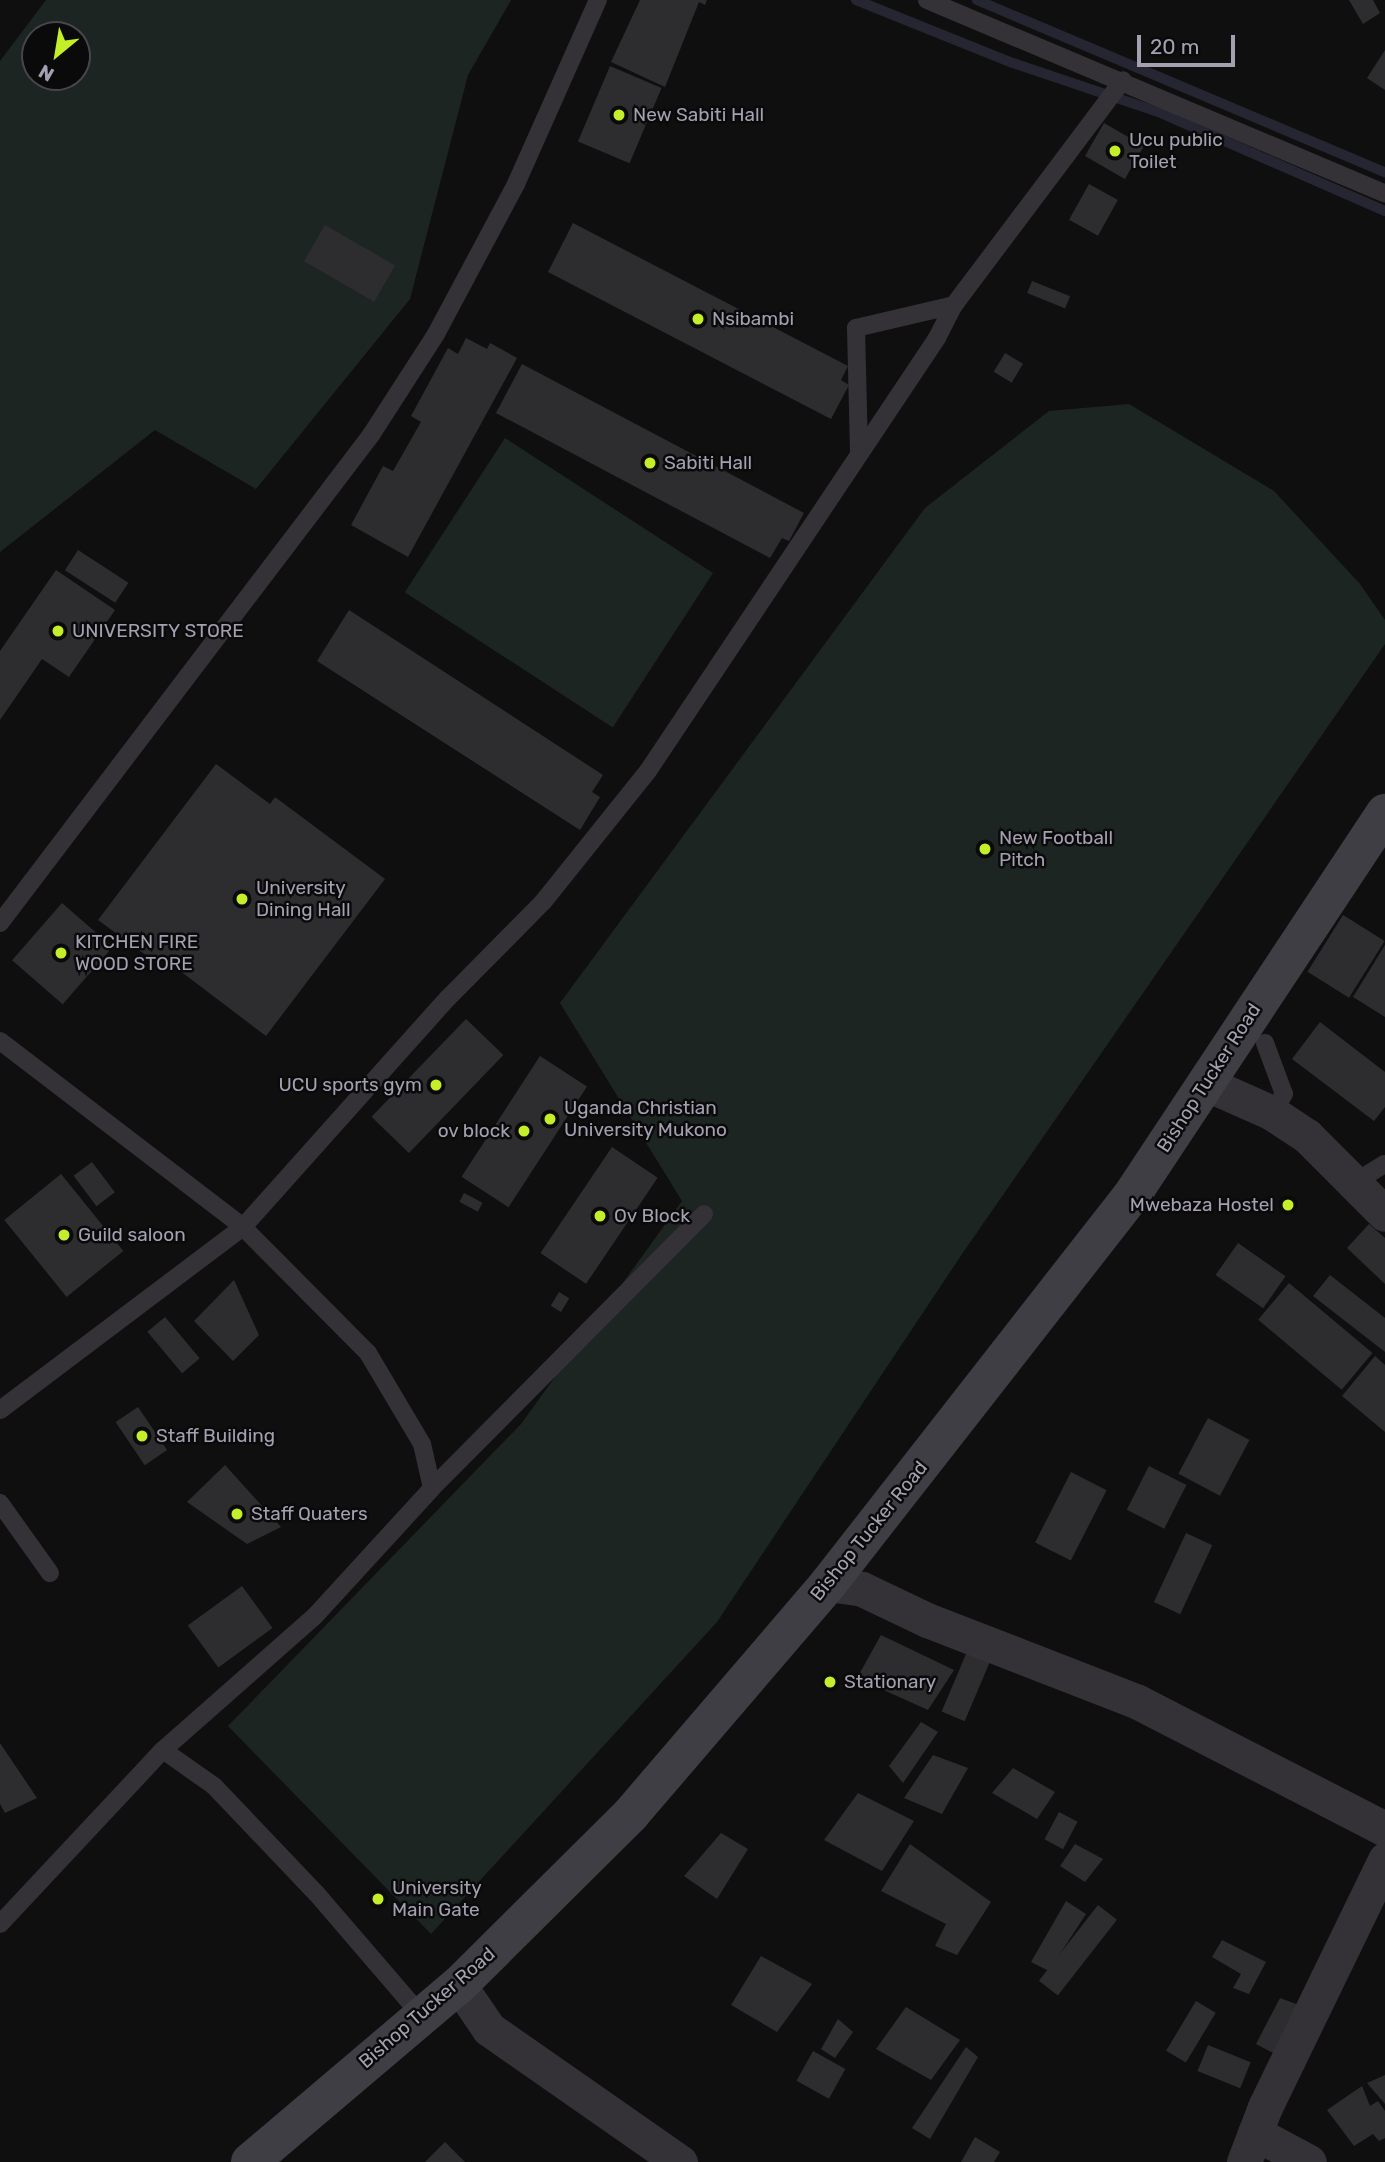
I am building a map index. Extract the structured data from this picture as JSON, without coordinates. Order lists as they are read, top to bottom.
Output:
{
  "streets": {
    "main road": ["Bishop Tucker Road"]
  },
  "places": [
    "New Sabiti Hall",
    "Ucu public Toilet",
    "Nsibambi",
    "Sabiti Hall",
    "UNIVERSITY STORE",
    "New Football Pitch",
    "University Dining Hall",
    "KITCHEN FIRE WOOD STORE",
    "UCU sports gym",
    "Uganda Christian University Mukono",
    "ov block",
    "Mwebaza Hostel",
    "Ov Block",
    "Guild saloon",
    "Staff Building",
    "Staff Quaters",
    "Stationary",
    "University Main Gate"
  ],
  "scale_bar": "20 m",
  "north": "bottom left"
}
